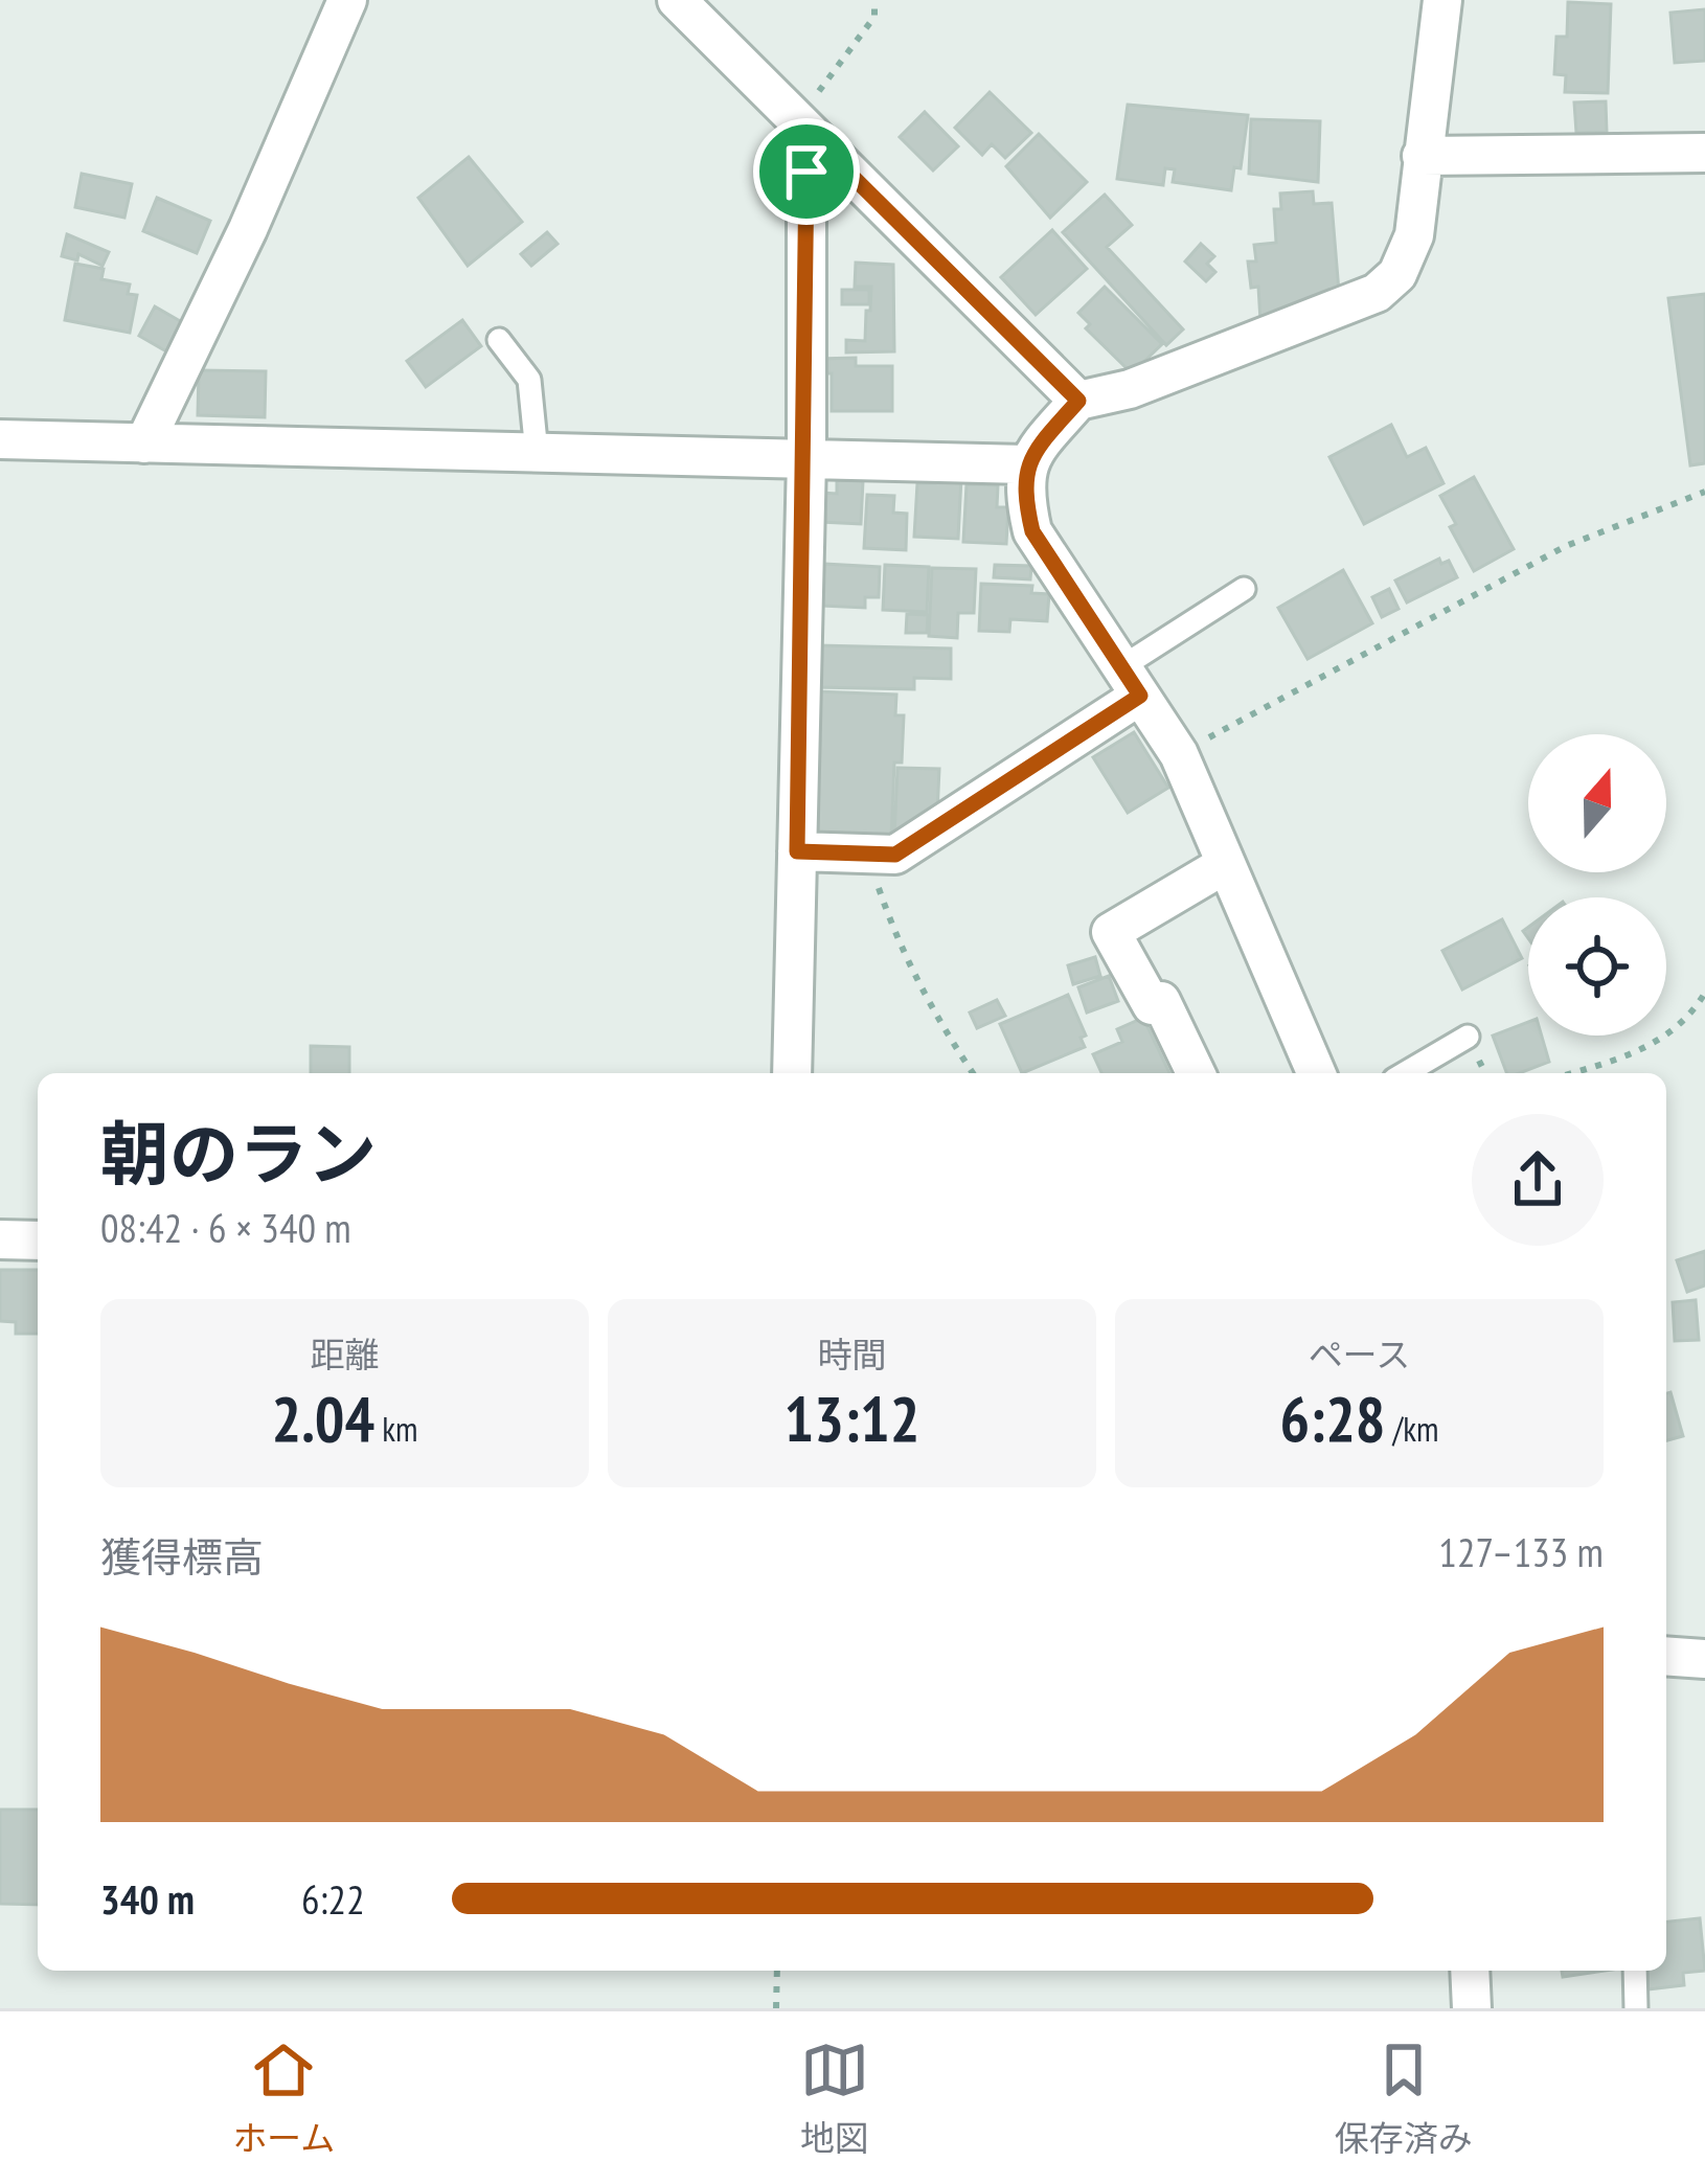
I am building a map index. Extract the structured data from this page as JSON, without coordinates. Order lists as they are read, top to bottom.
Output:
{
  "north": "top",
  "page": {
    "heading": ["朝のラン", "08:42 · 6 × 340 m"],
    "stats": [
      ["距離", "2.04 km"],
      ["時間", "13:12"],
      ["ペース", "6:28 /km"]
    ],
    "chart": ["獲得標高", "127–133 m"],
    "list": [
      {
        "name": "340 m",
        "note": "6:22"
      }
    ],
    "tabs": ["ホーム", "地図", "保存済み"]
  }
}
